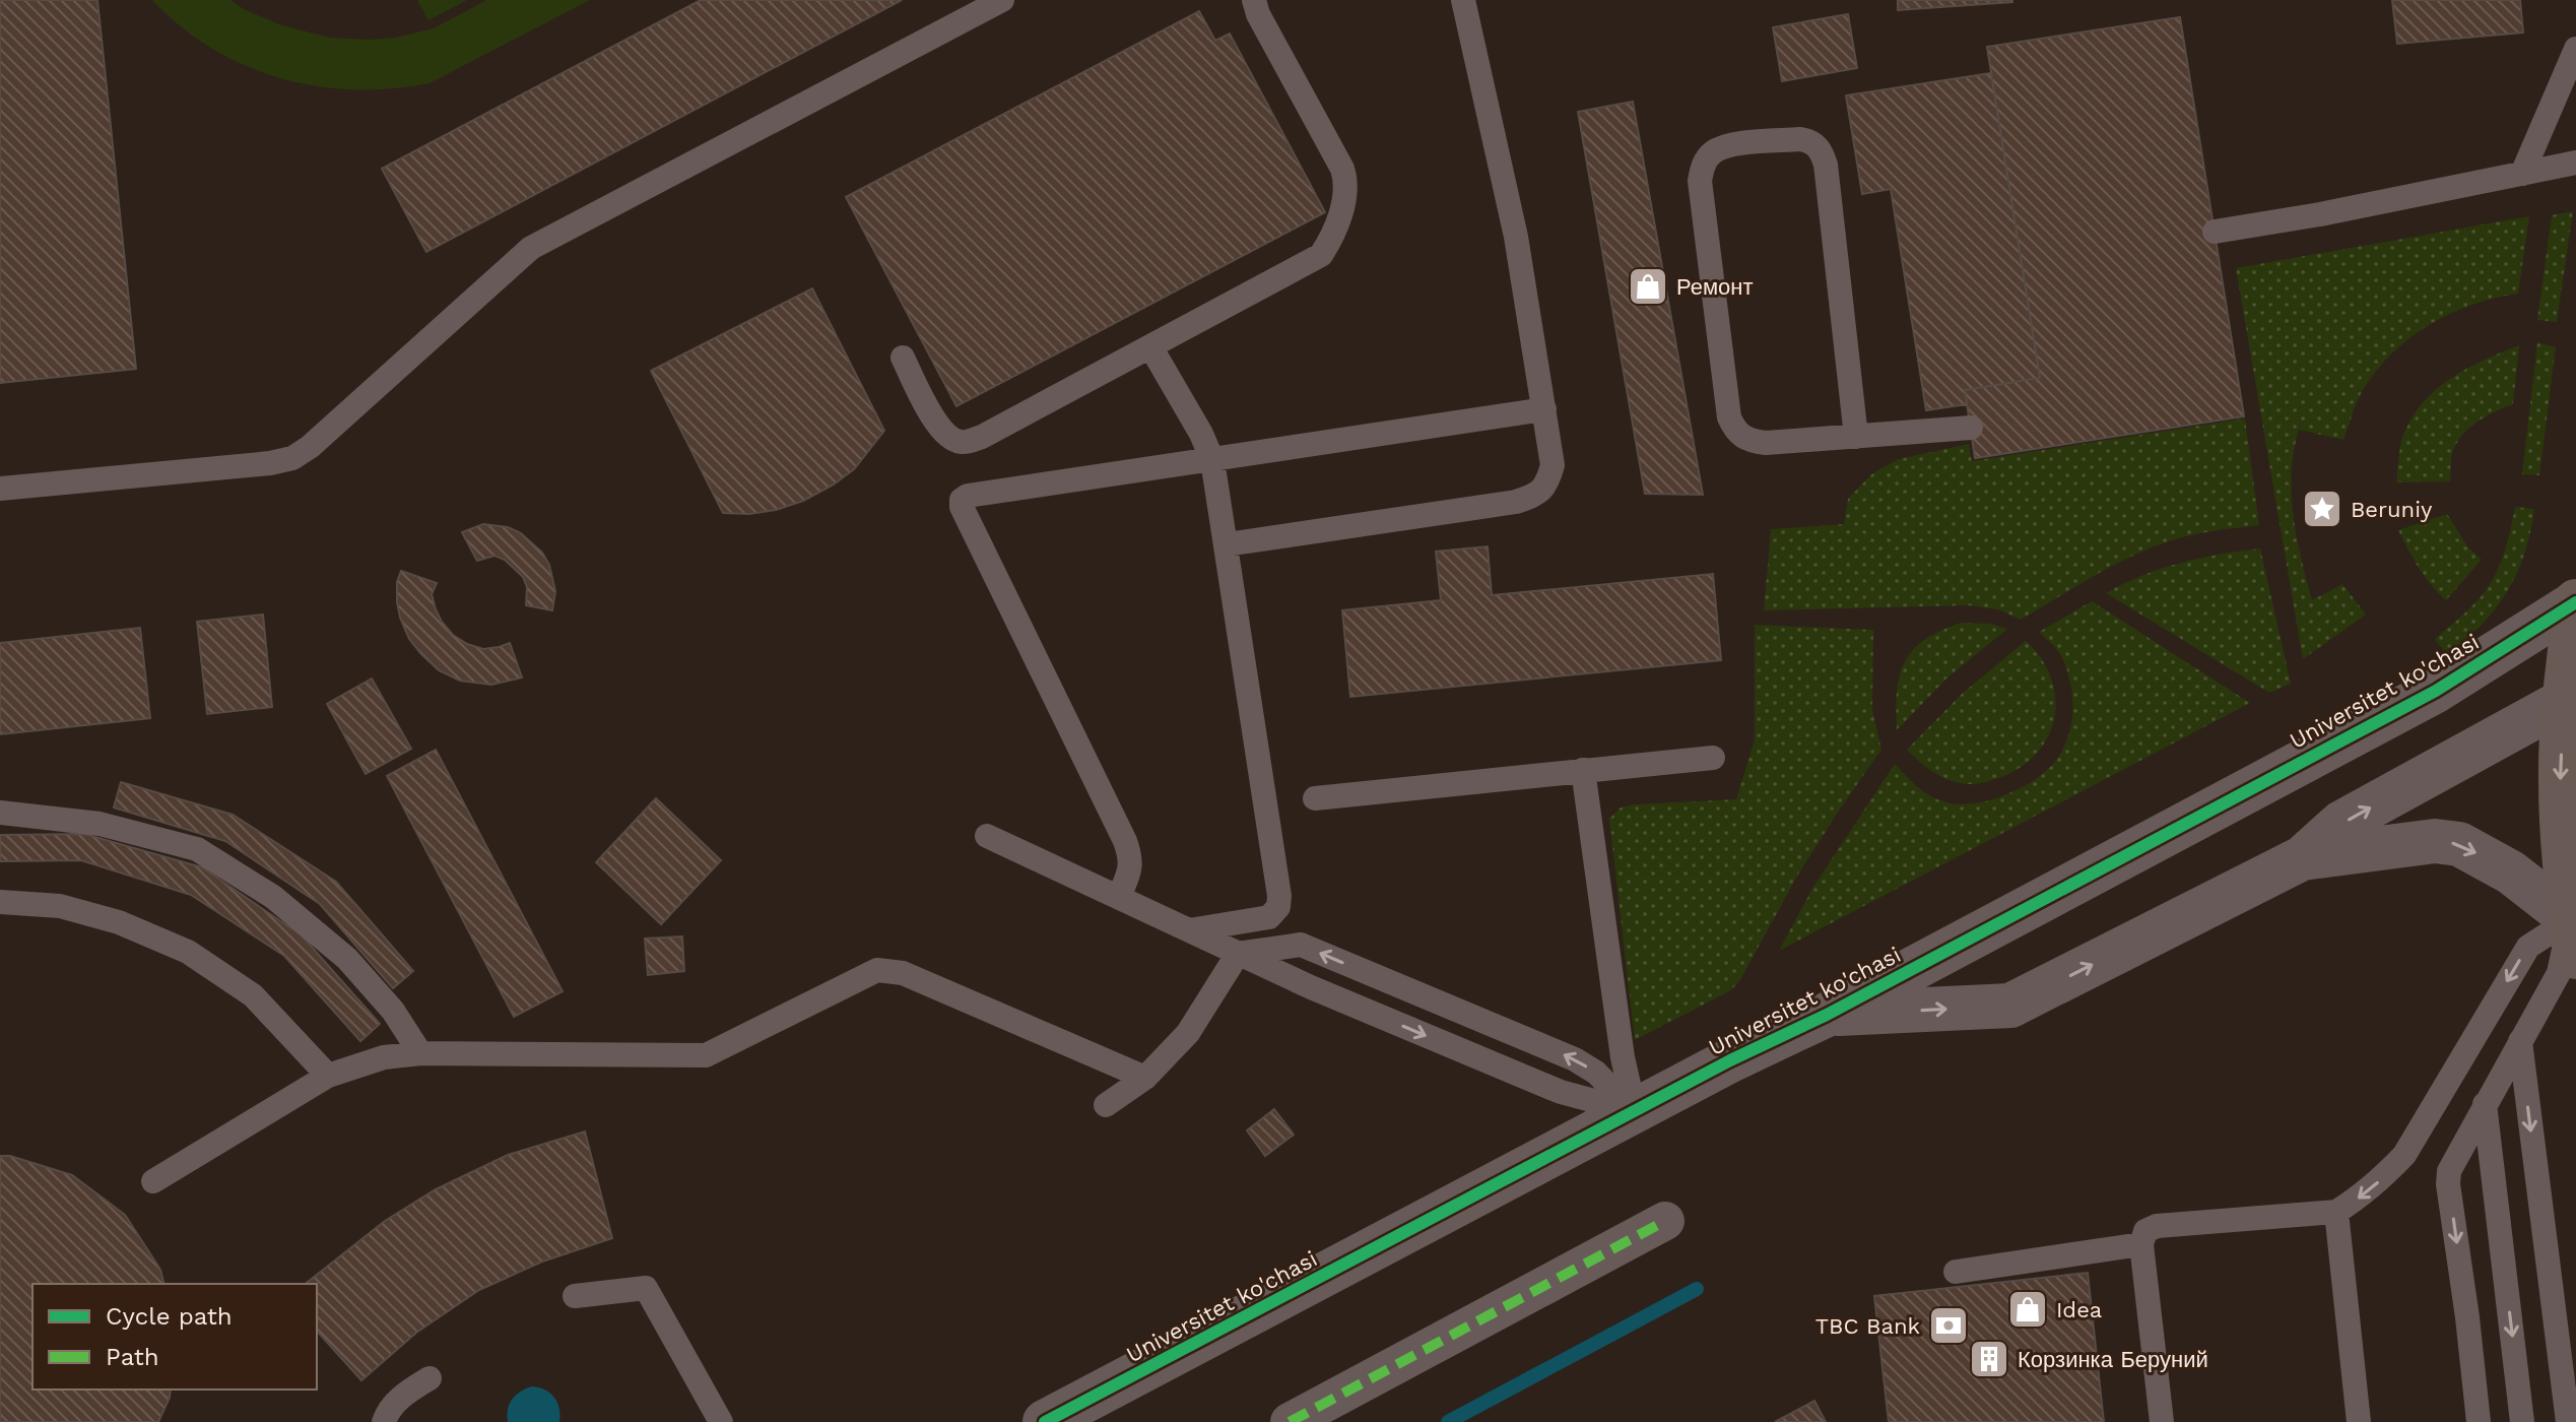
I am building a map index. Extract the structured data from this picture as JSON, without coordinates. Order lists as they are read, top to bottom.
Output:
{
  "streets": {
    "street": ["Universitet ko'chasi"]
  },
  "places": {
    "shop": ["Ремонт", "Idea"],
    "place": ["Beruniy"],
    "bank": ["TBC Bank"],
    "building": ["Корзинка Беруний"]
  },
  "legend": ["Cycle path", "Path"]
}
